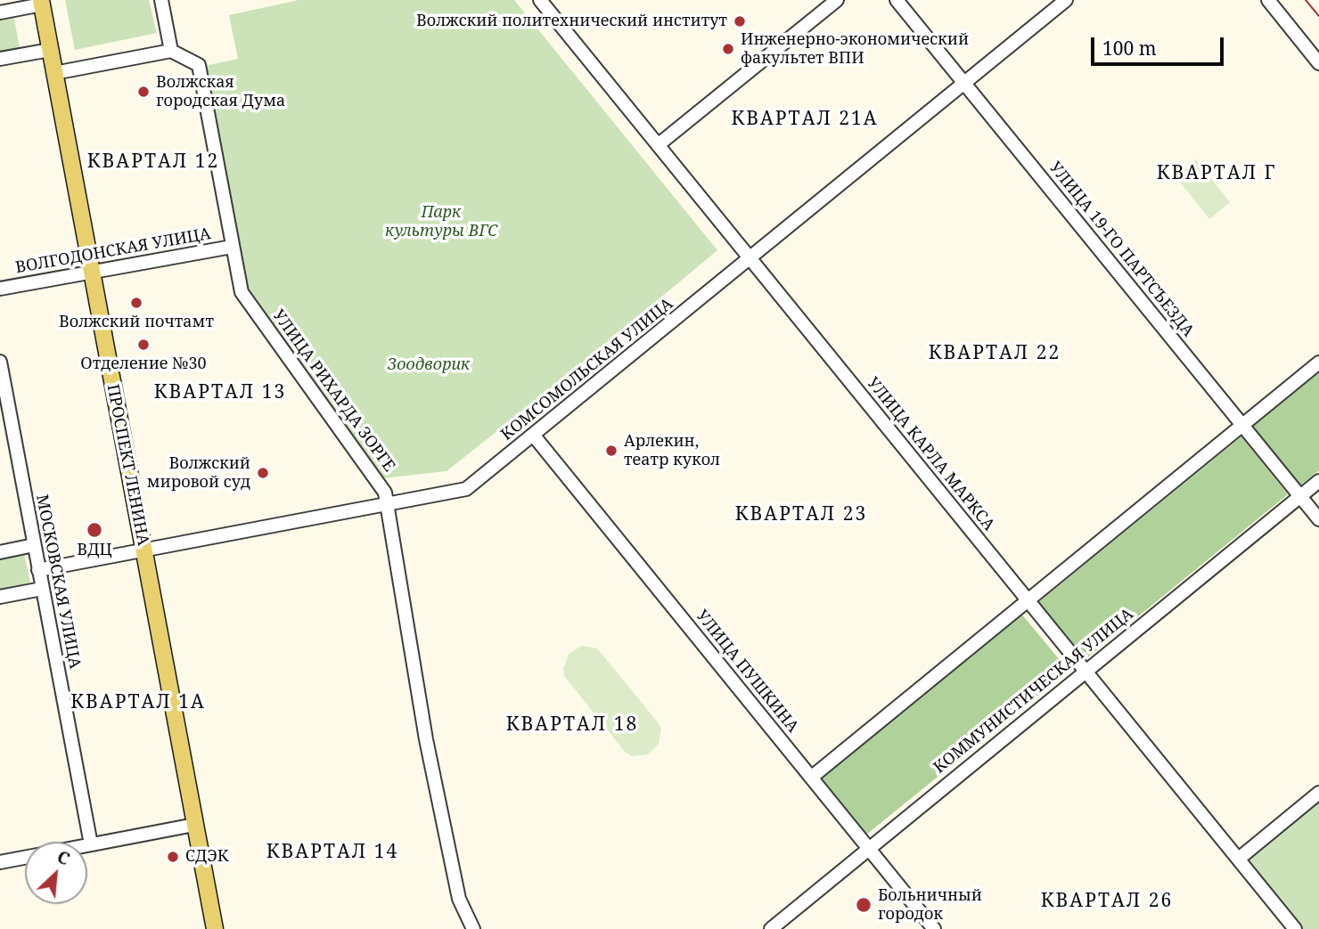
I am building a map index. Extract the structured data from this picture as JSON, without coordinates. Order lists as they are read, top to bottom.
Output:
{
  "streets": {
    "main road": ["ПРОСПЕКТ ЛЕНИНА"],
    "street": [
      "УЛИЦА 19-ГО ПАРТСЪЕЗДА",
      "ВОЛГОДОНСКАЯ УЛИЦА",
      "КОМСОМОЛЬСКАЯ УЛИЦА",
      "УЛИЦА РИХАРДА ЗОРГЕ",
      "УЛИЦА КАРЛА МАРКСА",
      "МОСКОВСКАЯ УЛИЦА",
      "УЛИЦА ПУШКИНА",
      "КОММУНИСТИЧЕСКАЯ УЛИЦА"
    ]
  },
  "crossings": [
    ["УЛИЦА 19-ГО ПАРТСЪЕЗДА", "КОМСОМОЛЬСКАЯ УЛИЦА"],
    ["УЛИЦА 19-ГО ПАРТСЪЕЗДА", "КОММУНИСТИЧЕСКАЯ УЛИЦА"],
    ["ВОЛГОДОНСКАЯ УЛИЦА", "УЛИЦА РИХАРДА ЗОРГЕ"],
    ["ВОЛГОДОНСКАЯ УЛИЦА", "ПРОСПЕКТ ЛЕНИНА"],
    ["КОМСОМОЛЬСКАЯ УЛИЦА", "УЛИЦА РИХАРДА ЗОРГЕ"],
    ["КОМСОМОЛЬСКАЯ УЛИЦА", "УЛИЦА КАРЛА МАРКСА"],
    ["КОМСОМОЛЬСКАЯ УЛИЦА", "ПРОСПЕКТ ЛЕНИНА"],
    ["КОМСОМОЛЬСКАЯ УЛИЦА", "МОСКОВСКАЯ УЛИЦА"],
    ["КОМСОМОЛЬСКАЯ УЛИЦА", "УЛИЦА ПУШКИНА"],
    ["УЛИЦА КАРЛА МАРКСА", "КОММУНИСТИЧЕСКАЯ УЛИЦА"],
    ["УЛИЦА ПУШКИНА", "КОММУНИСТИЧЕСКАЯ УЛИЦА"]
  ],
  "districts": [
    "КВАРТАЛ 21А",
    "КВАРТАЛ 12",
    "КВАРТАЛ Г",
    "КВАРТАЛ 22",
    "КВАРТАЛ 13",
    "КВАРТАЛ 23",
    "КВАРТАЛ 1А",
    "КВАРТАЛ 18",
    "КВАРТАЛ 14",
    "КВАРТАЛ 26"
  ],
  "parks": ["Парк культуры ВГС", "Зоодворик"],
  "places": [
    "Волжский политехнический институт",
    "Инженерно-экономический факультет ВПИ",
    "Волжская городская Дума",
    "Волжский почтамт",
    "Отделение №30",
    "Арлекин, театр кукол",
    "Волжский мировой суд",
    "ВДЦ",
    "СДЭК",
    "Больничный городок"
  ],
  "scale_bar": "100 m",
  "north": "top right"
}
